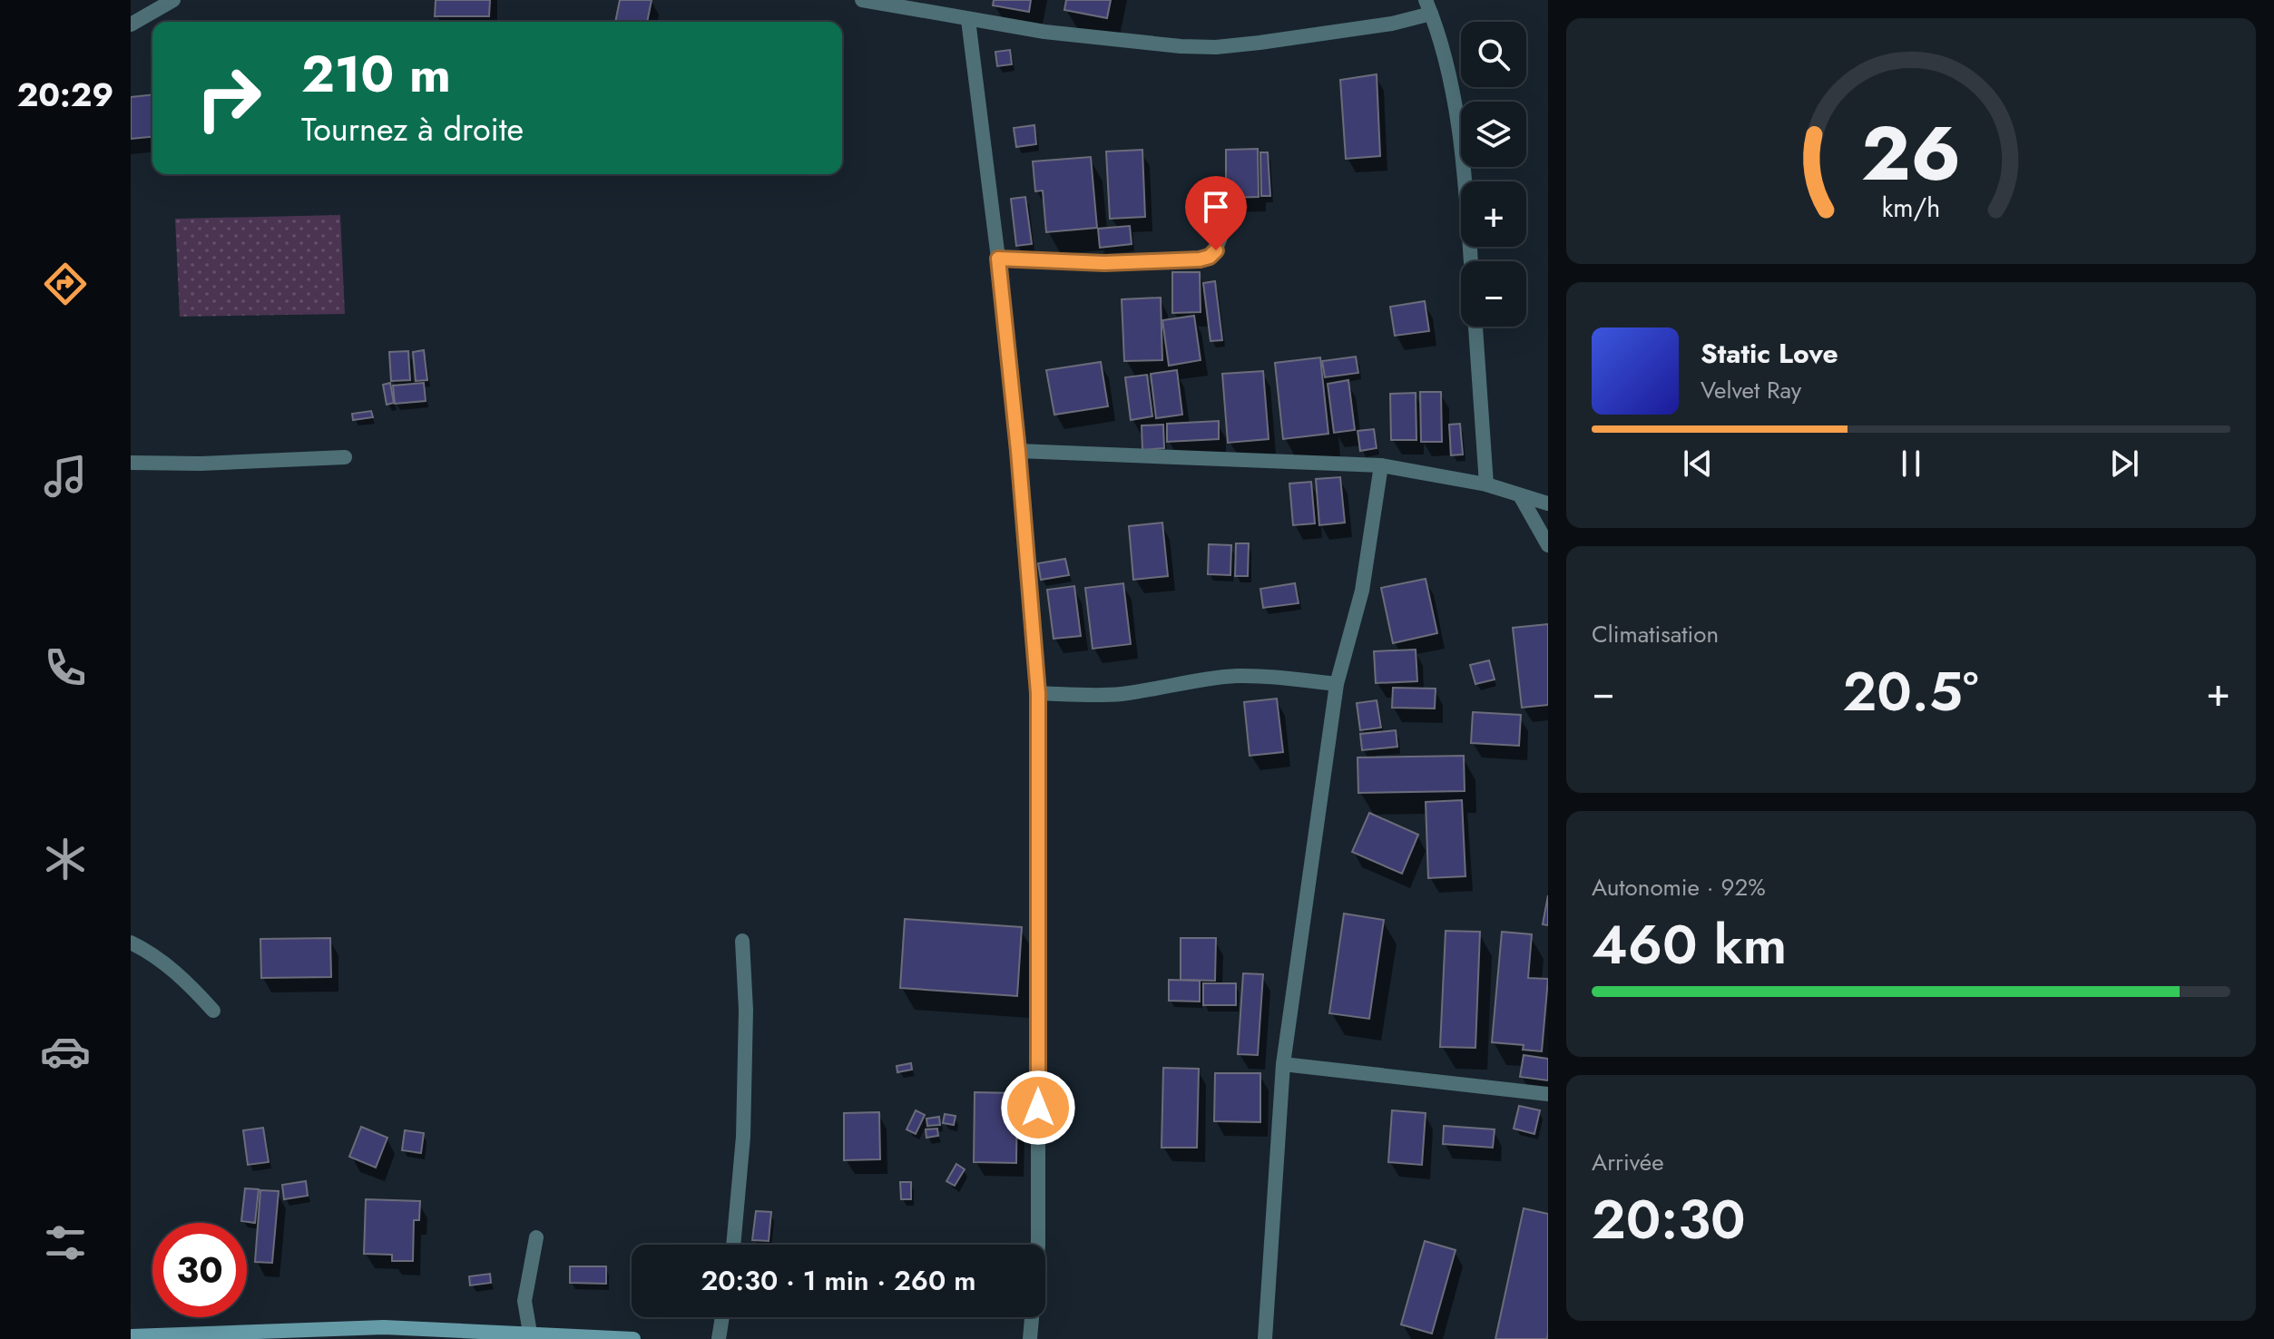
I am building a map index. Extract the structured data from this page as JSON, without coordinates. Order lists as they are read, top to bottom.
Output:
{
  "page": {
    "tabs": "20:29",
    "map_buttons": ["+", "−"],
    "turn": ["210 m", "Tournez à droite"],
    "song": ["Static Love", "Velvet Ray"],
    "tile": [
      "Climatisation",
      ["Autonomie · 92%", "460 km"],
      ["Arrivée", "20:30"]
    ],
    "heat": ["−", "20.5°", "+"],
    "limit": "30",
    "trip": "20:30 · 1 min · 260 m",
    "gauge": ["26", "km/h"]
  }
}
